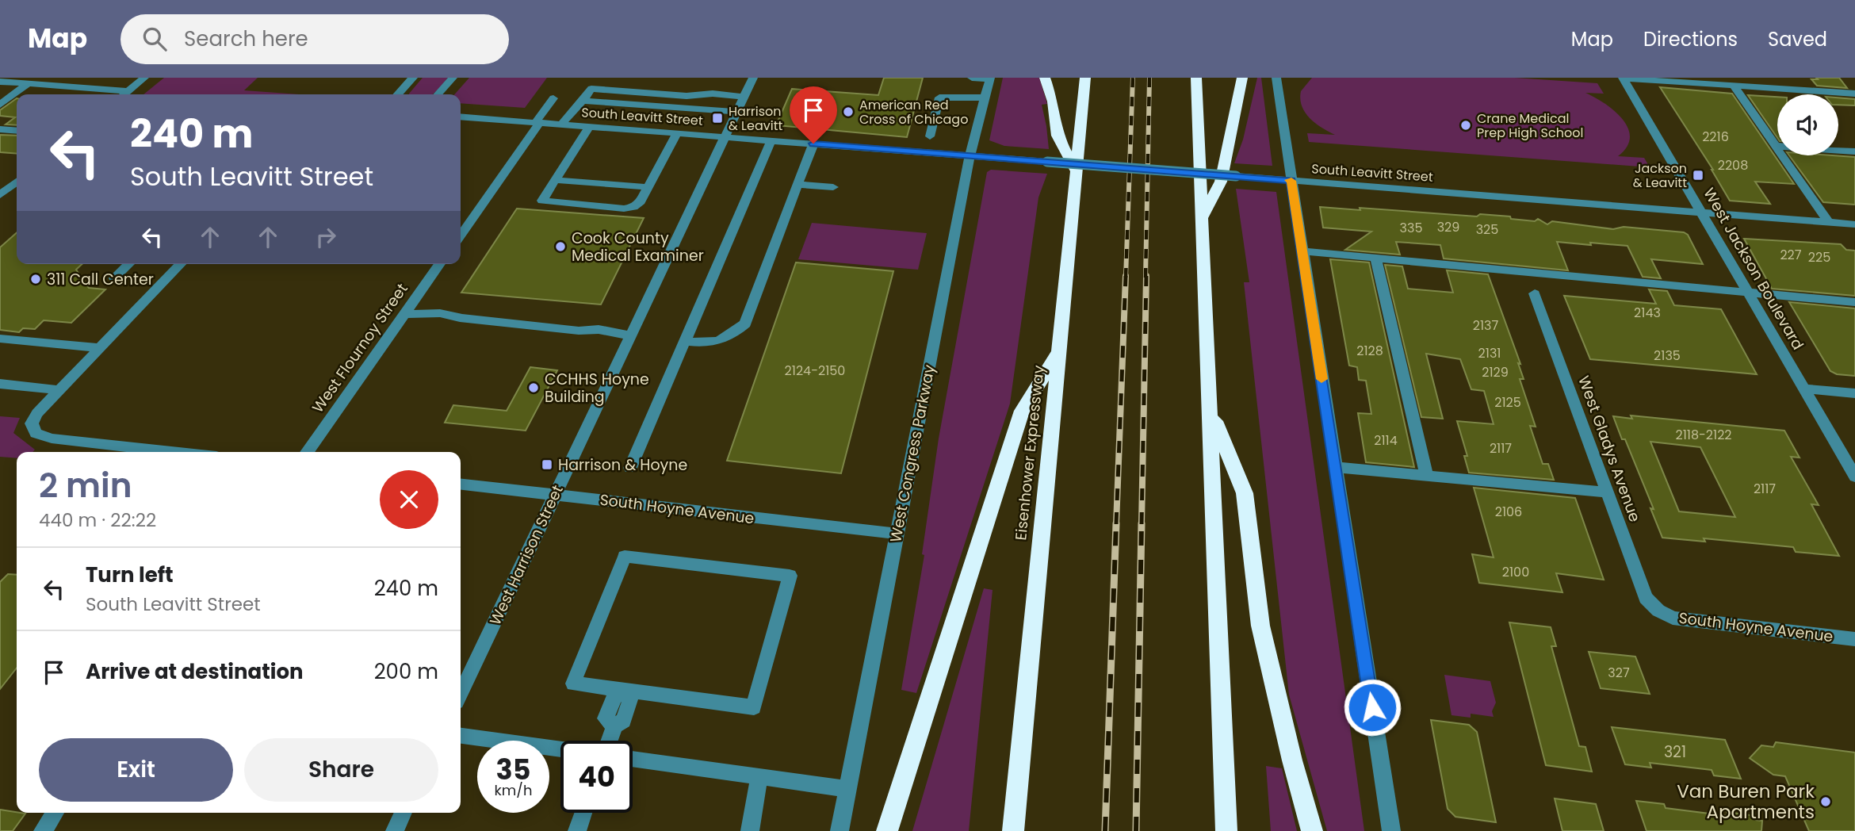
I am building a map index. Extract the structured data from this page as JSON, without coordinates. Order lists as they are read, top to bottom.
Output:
{
  "streets": {
    "highway": ["Eisenhower Expressway"],
    "street": [
      "South Leavitt Street",
      "West Jackson Boulevard",
      "West Flournoy Street",
      "West Gladys Avenue",
      "West Congress Parkway",
      "South Hoyne Avenue",
      "West Harrison Street"
    ]
  },
  "crossings": [
    ["South Leavitt Street", "West Jackson Boulevard"],
    ["South Leavitt Street", "West Congress Parkway"],
    ["South Leavitt Street", "West Harrison Street"],
    ["West Gladys Avenue", "South Hoyne Avenue"],
    ["West Congress Parkway", "South Hoyne Avenue"],
    ["South Hoyne Avenue", "West Harrison Street"]
  ],
  "places": {
    "other": [
      "American Red Cross of Chicago",
      "Crane Medical Prep High School",
      "Cook County Medical Examiner",
      "311 Call Center",
      "CCHHS Hoyne Building",
      "Van Buren Park Apartments"
    ],
    "transit": ["Harrison & Leavitt", "Jackson & Leavitt", "Harrison & Hoyne"]
  },
  "house_numbers": [
    "2216",
    "2208",
    "329",
    "335",
    "325",
    "227",
    "225",
    "2143",
    "2137",
    "2128",
    "2131",
    "2135",
    "2124-2150",
    "2129",
    "2125",
    "2118-2122",
    "2114",
    "2117",
    "2117",
    "2106",
    "2100",
    "327",
    "321"
  ],
  "page": {
    "header": "Map",
    "search": "Search here",
    "nav": ["Map", "Directions", "Saved"],
    "turn": ["240 m", "South Leavitt Street"],
    "heading": ["2 min", "440 m · 22:22"],
    "list": [
      {
        "name": "Turn left",
        "note": "South Leavitt Street",
        "value": "240 m"
      },
      {
        "name": "Arrive at destination",
        "value": "200 m"
      }
    ],
    "buttons": ["Exit", "Share"],
    "speed": "35 km/h",
    "limit": "40"
  }
}
